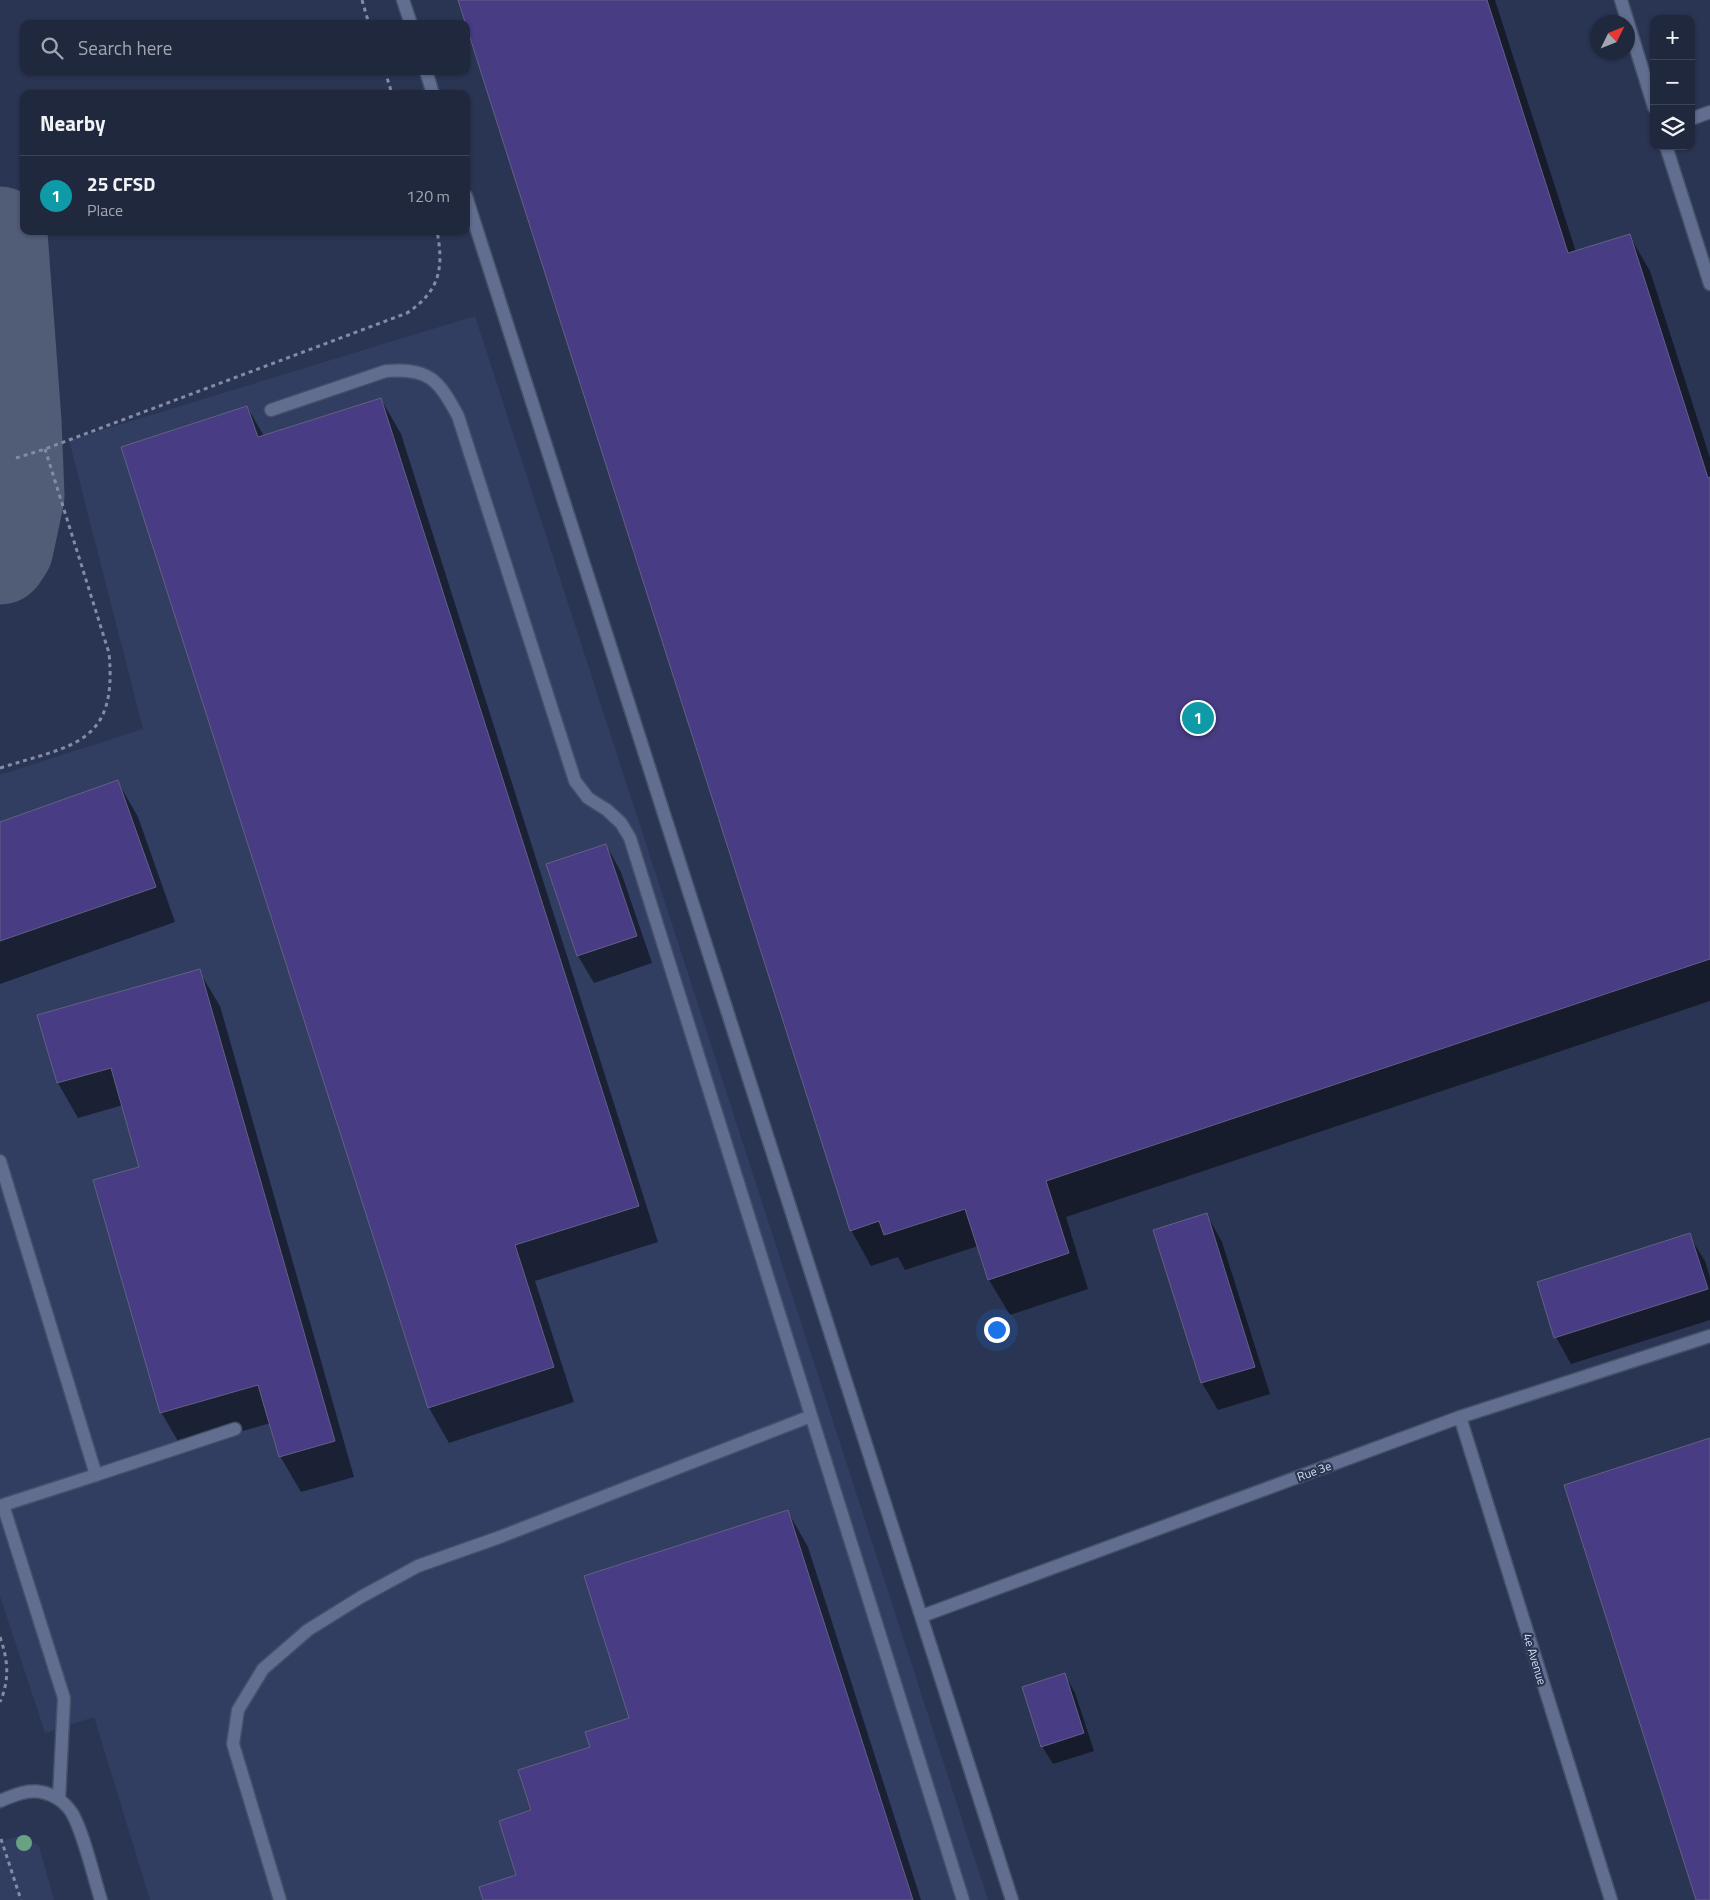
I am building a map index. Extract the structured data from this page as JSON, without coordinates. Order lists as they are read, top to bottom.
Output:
{
  "streets": {
    "street": ["Rue 3e", "4e Avenue"]
  },
  "crossings": [
    ["Rue 3e", "4e Avenue"]
  ],
  "north": "top right",
  "page": {
    "map_buttons": ["+", "−"],
    "search": "Search here",
    "heading": "Nearby",
    "list": [
      {
        "mark": "1",
        "name": "25 CFSD",
        "note": "Place",
        "value": "120 m"
      }
    ],
    "pins": "1"
  }
}
